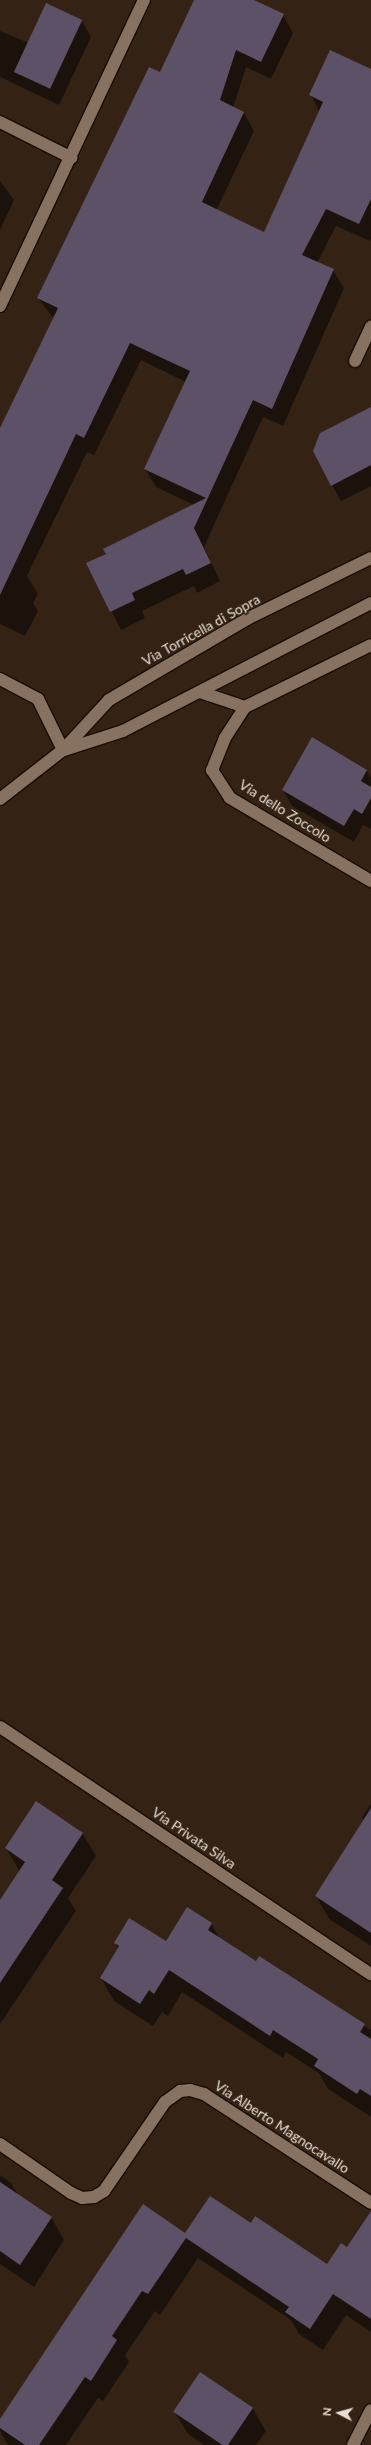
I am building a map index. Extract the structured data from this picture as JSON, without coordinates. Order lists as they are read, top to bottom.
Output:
{
  "streets": {
    "street": [
      "Via Torricella di Sopra",
      "Via dello Zoccolo",
      "Via Privata Silva",
      "Via Alberto Magnocavallo"
    ]
  },
  "north": "left"
}
